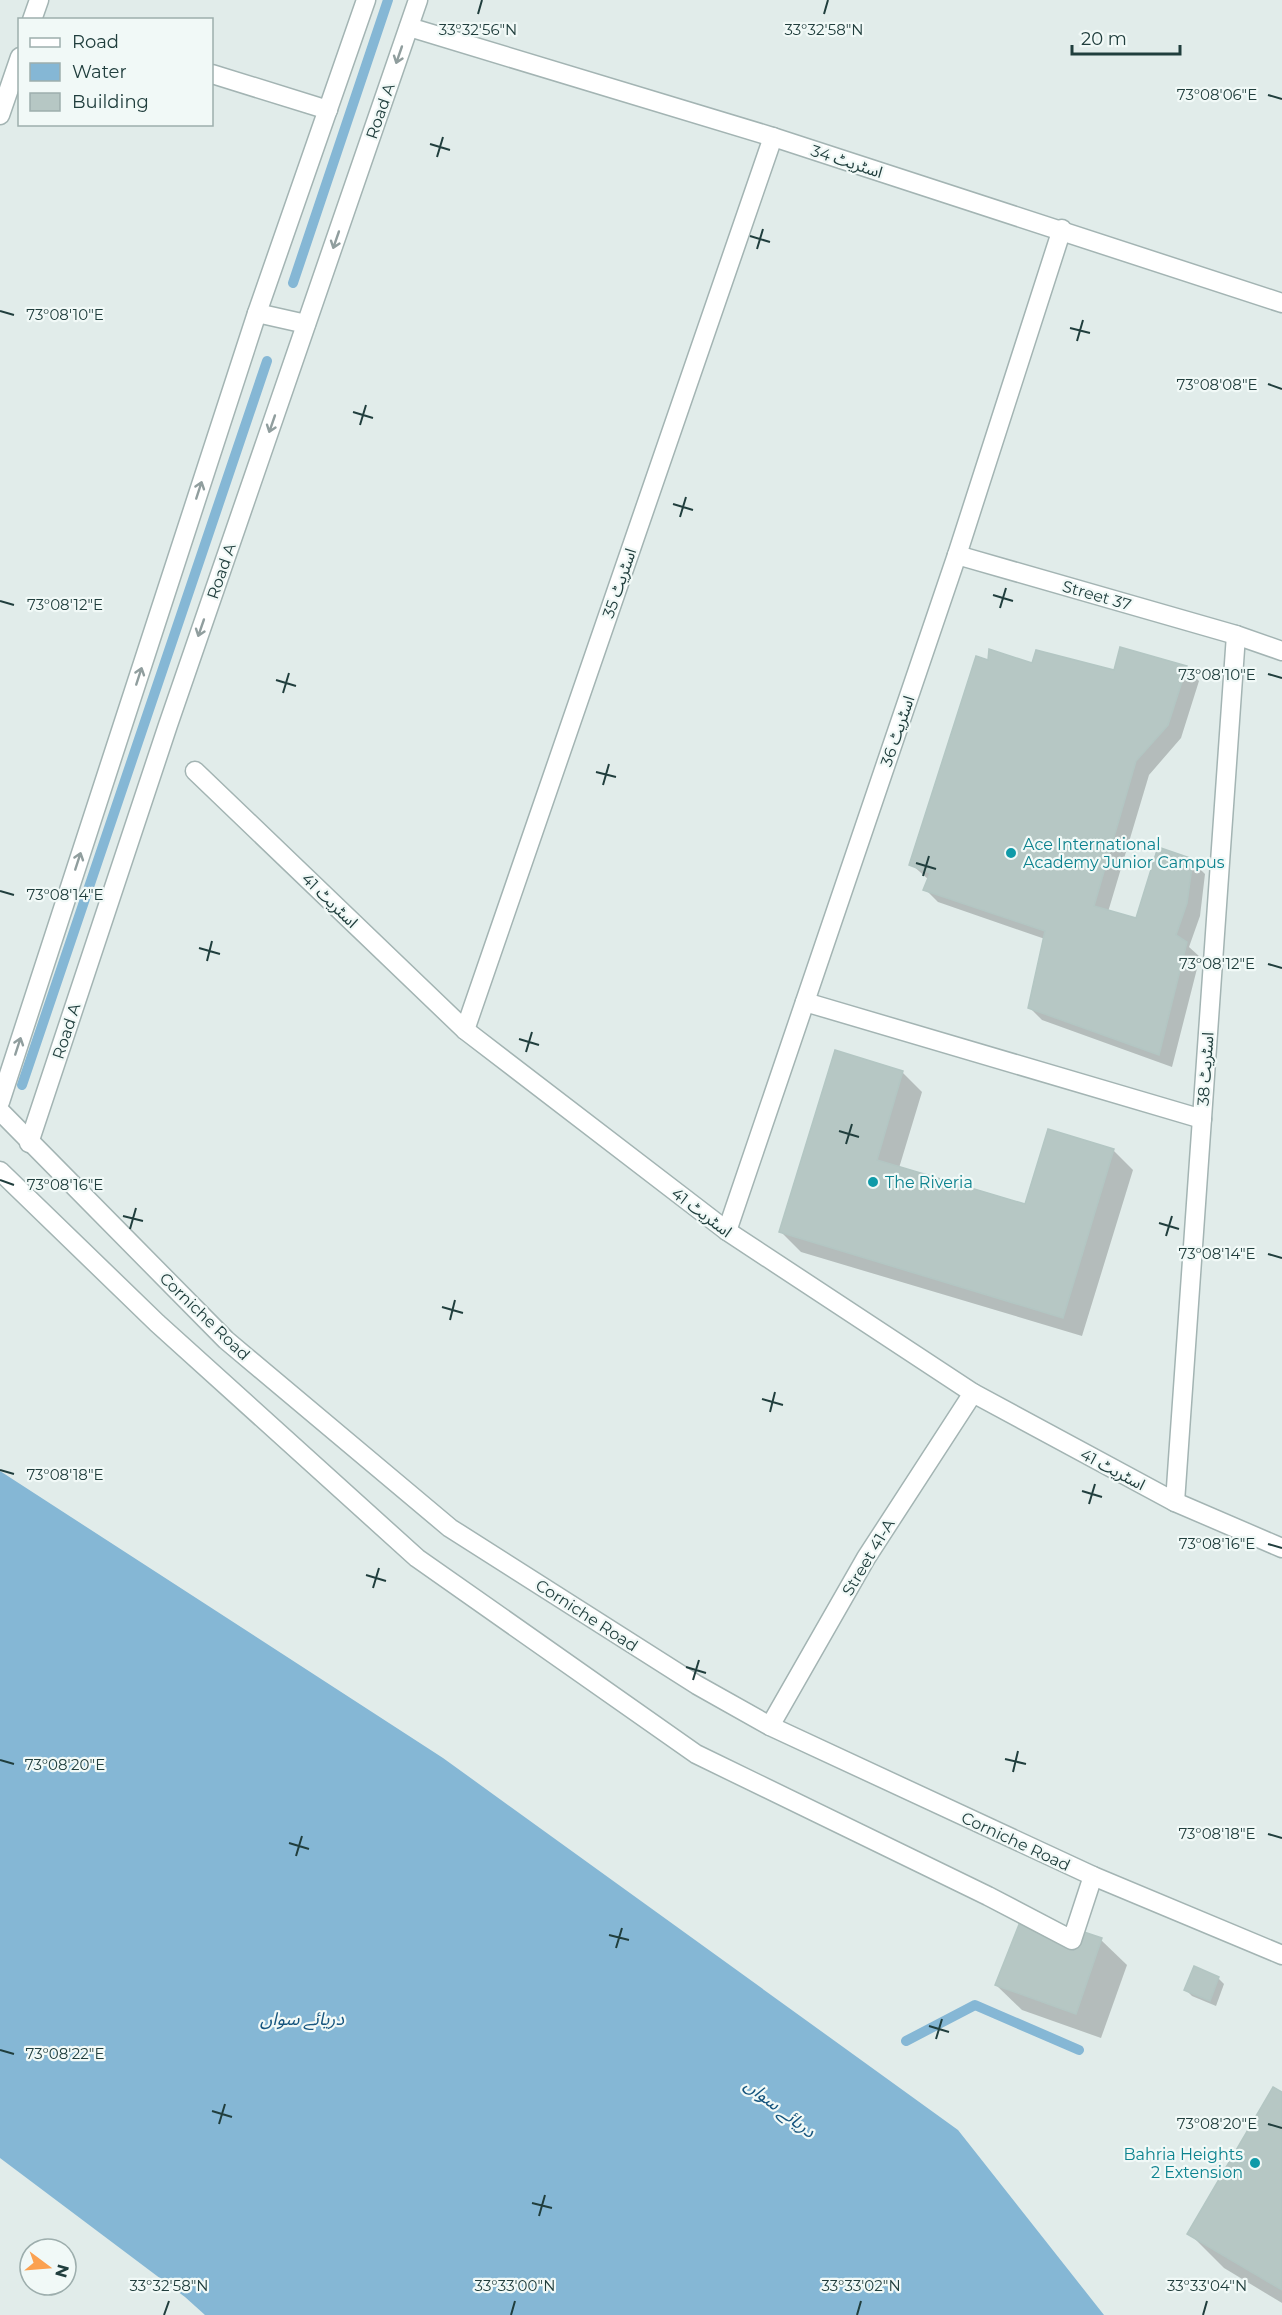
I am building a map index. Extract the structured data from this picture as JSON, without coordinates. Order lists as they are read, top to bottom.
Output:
{
  "streets": {
    "street": [
      "Road A",
      "اسٹریٹ 34",
      "اسٹریٹ 35",
      "Street 37",
      "اسٹریٹ 36",
      "اسٹریٹ 41",
      "اسٹریٹ 38",
      "Corniche Road",
      "Street 41-A"
    ]
  },
  "crossings": [
    ["Road A", "اسٹریٹ 34"],
    ["Road A", "Corniche Road"],
    ["اسٹریٹ 34", "اسٹریٹ 35"],
    ["اسٹریٹ 34", "اسٹریٹ 36"],
    ["اسٹریٹ 35", "اسٹریٹ 41"],
    ["Street 37", "اسٹریٹ 36"],
    ["Street 37", "اسٹریٹ 38"],
    ["اسٹریٹ 36", "اسٹریٹ 41"],
    ["اسٹریٹ 41", "اسٹریٹ 38"],
    ["اسٹریٹ 41", "Street 41-A"],
    ["Corniche Road", "Street 41-A"]
  ],
  "water": ["دریائے سواں"],
  "places": ["Ace International Academy Junior Campus", "The Riveria", "Bahria Heights 2 Extension"],
  "legend": ["Road", "Water", "Building"],
  "scale_bar": "20 m",
  "north": "right",
  "coordinates": [
    "33°32'56\"N",
    "33°32'58\"N",
    "73°08'06\"E",
    "73°08'10\"E",
    "73°08'08\"E",
    "73°08'12\"E",
    "73°08'14\"E",
    "73°08'16\"E",
    "73°08'18\"E",
    "73°08'20\"E",
    "73°08'22\"E",
    "33°33'00\"N",
    "33°33'02\"N",
    "33°33'04\"N"
  ]
}
